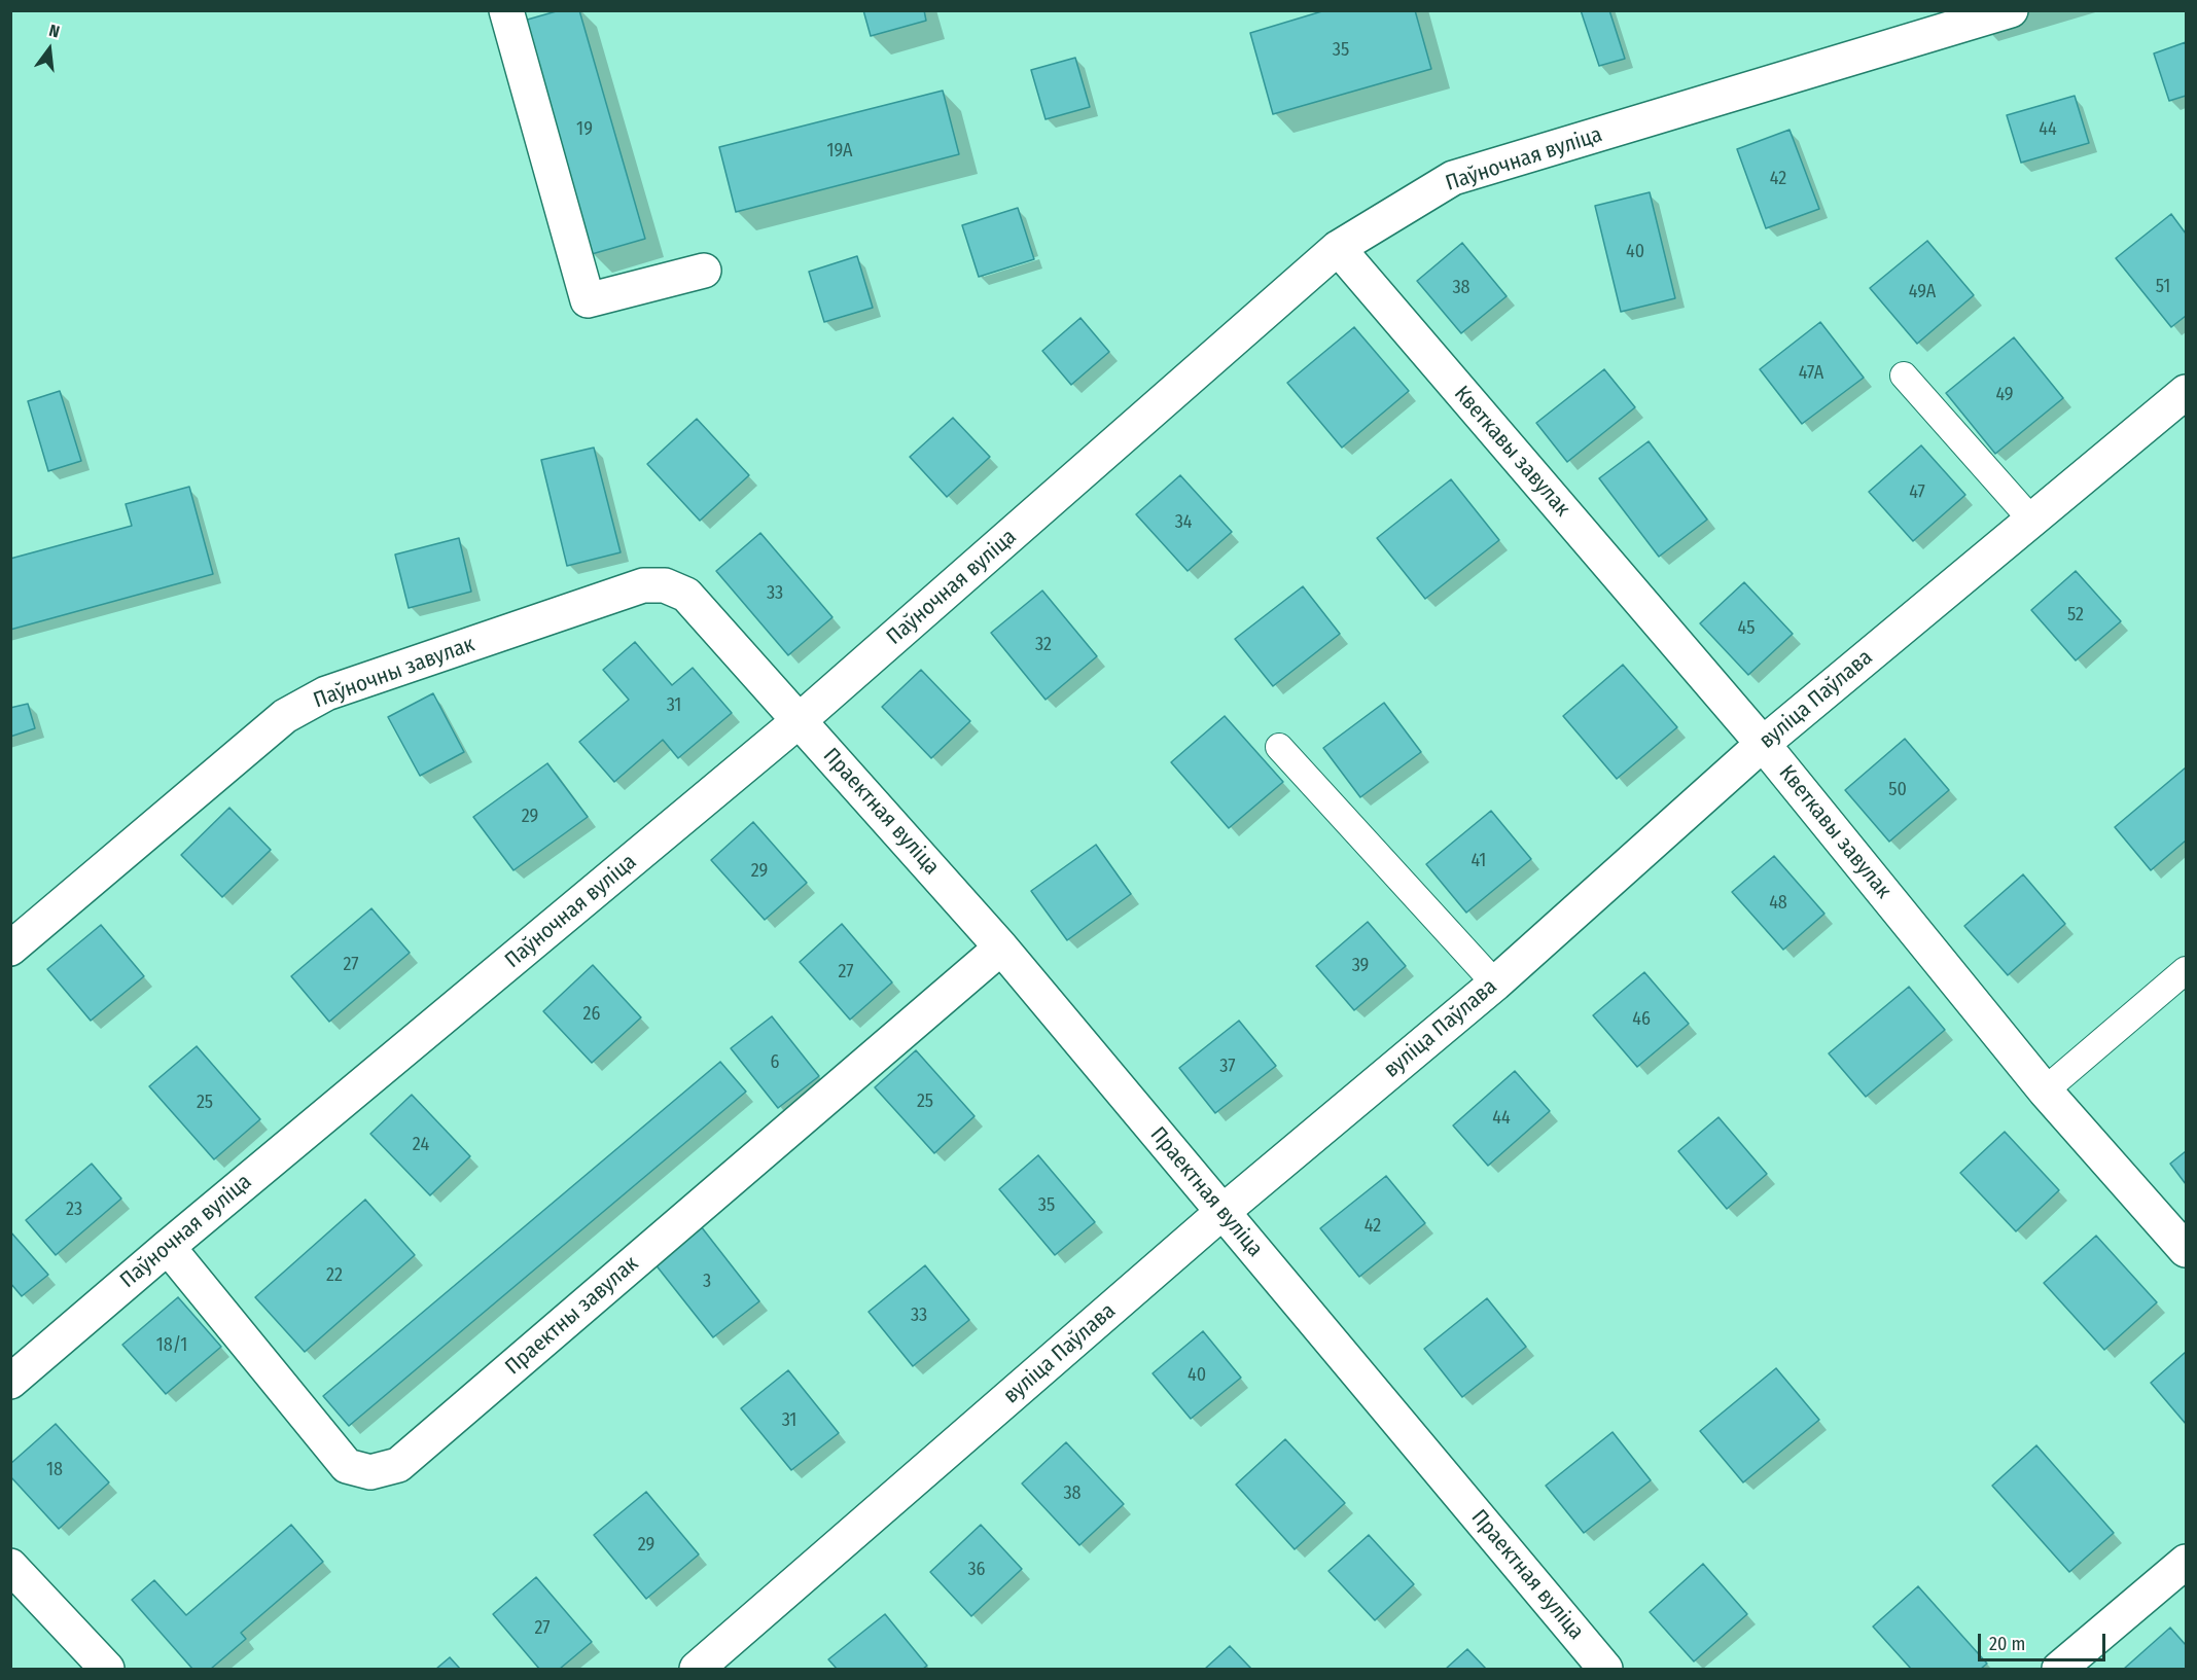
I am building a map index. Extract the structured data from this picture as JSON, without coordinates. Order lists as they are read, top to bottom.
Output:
{
  "streets": {
    "street": [
      "Паўночная вуліца",
      "Кветкавы завулак",
      "Паўночны завулак",
      "вуліца Паўлава",
      "Праектная вуліца",
      "Праектны завулак"
    ]
  },
  "crossings": [
    ["Паўночная вуліца", "Кветкавы завулак"],
    ["Паўночная вуліца", "Паўночны завулак"],
    ["Паўночная вуліца", "Праектная вуліца"],
    ["Паўночная вуліца", "Праектны завулак"],
    ["Кветкавы завулак", "вуліца Паўлава"],
    ["Паўночны завулак", "Праектная вуліца"],
    ["вуліца Паўлава", "Праектная вуліца"],
    ["Праектная вуліца", "Праектны завулак"]
  ],
  "house_numbers": [
    "35",
    "19",
    "44",
    "19А",
    "42",
    "40",
    "51",
    "38",
    "49А",
    "47А",
    "49",
    "47",
    "34",
    "33",
    "52",
    "45",
    "32",
    "31",
    "50",
    "29",
    "41",
    "29",
    "48",
    "27",
    "39",
    "27",
    "26",
    "46",
    "6",
    "37",
    "25",
    "25",
    "44",
    "24",
    "35",
    "23",
    "42",
    "22",
    "3",
    "33",
    "18/1",
    "40",
    "31",
    "18",
    "38",
    "29",
    "36",
    "27"
  ],
  "scale_bar": "20 m",
  "north": "top"
}
